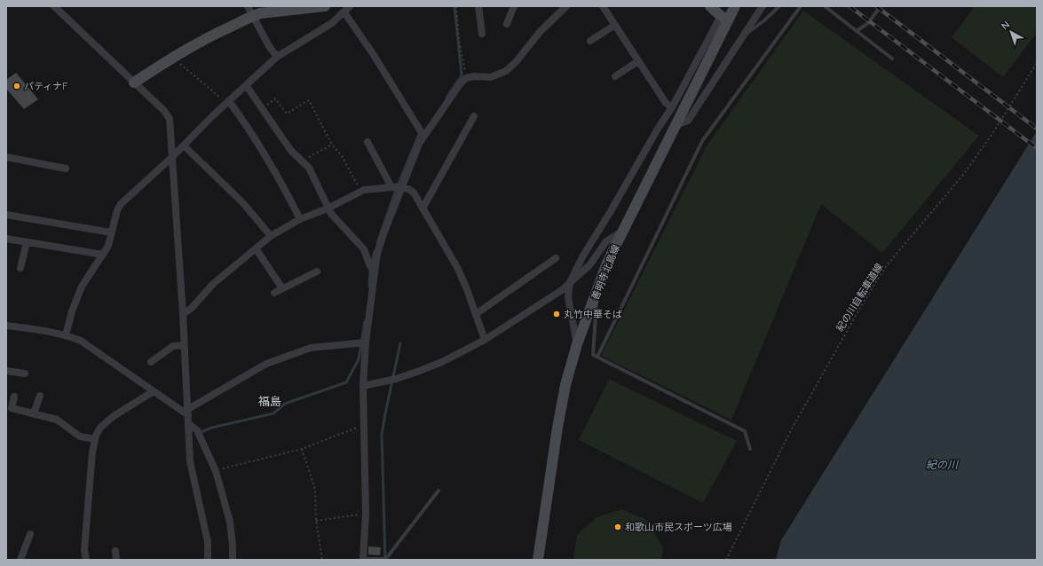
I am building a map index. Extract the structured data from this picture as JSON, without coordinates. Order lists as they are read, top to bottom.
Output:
{
  "streets": {
    "main road": ["善明寺北島線"],
    "path": ["紀の川自転車道線"]
  },
  "districts": ["福島"],
  "water": ["紀の川"],
  "places": ["パティナF", "丸竹中華そば", "和歌山市民スポーツ広場"],
  "north": "top left"
}
